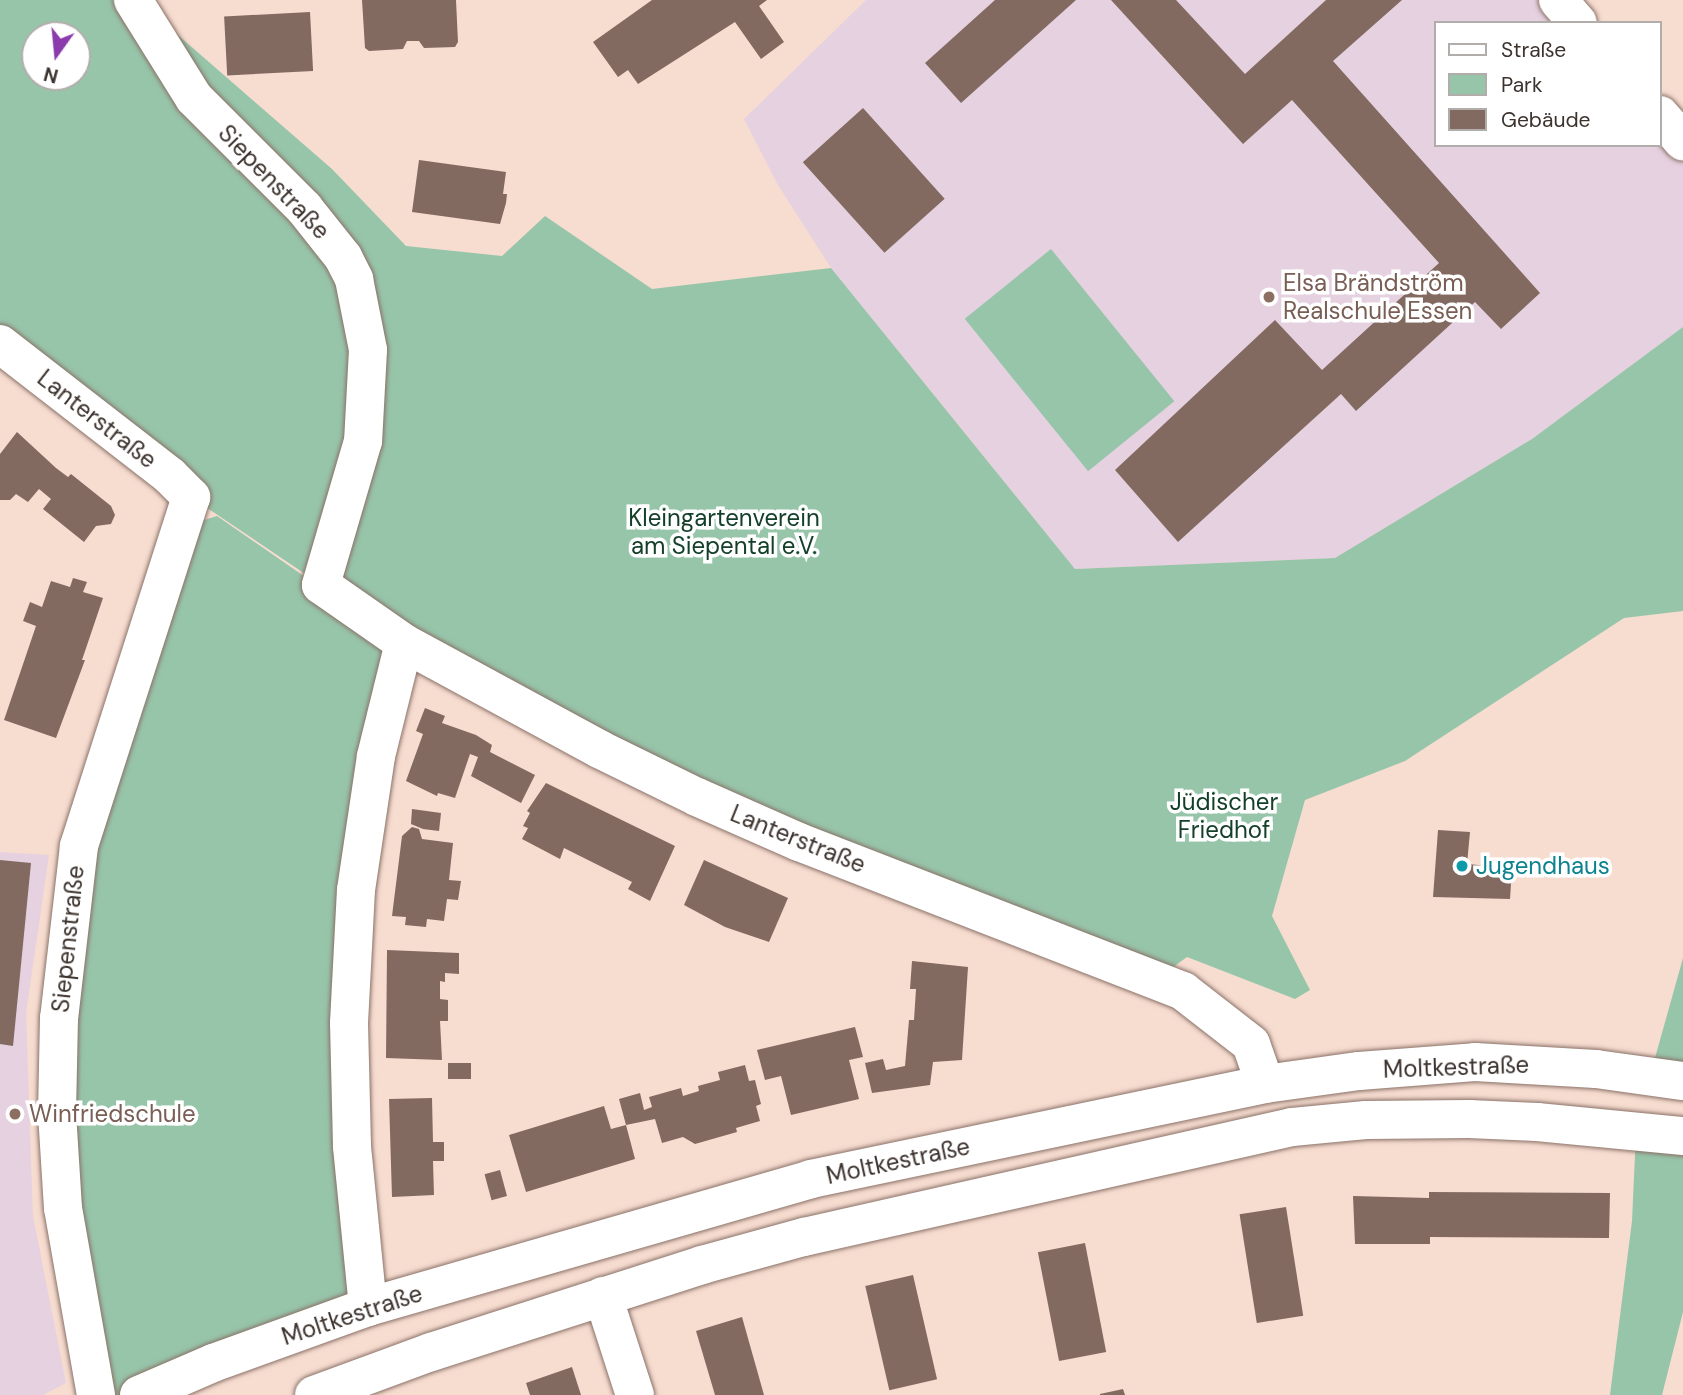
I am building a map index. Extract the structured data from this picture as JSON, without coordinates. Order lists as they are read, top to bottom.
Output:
{
  "streets": {
    "street": ["Siepenstraße", "Lanterstraße", "Moltkestraße"]
  },
  "crossings": [
    ["Siepenstraße", "Lanterstraße"],
    ["Lanterstraße", "Moltkestraße"]
  ],
  "parks": ["Kleingartenverein am Siepental e.V.", "Jüdischer Friedhof"],
  "places": ["Elsa Brändström Realschule Essen", "Jugendhaus", "Winfriedschule"],
  "legend": ["Straße", "Park", "Gebäude"],
  "north": "bottom"
}
